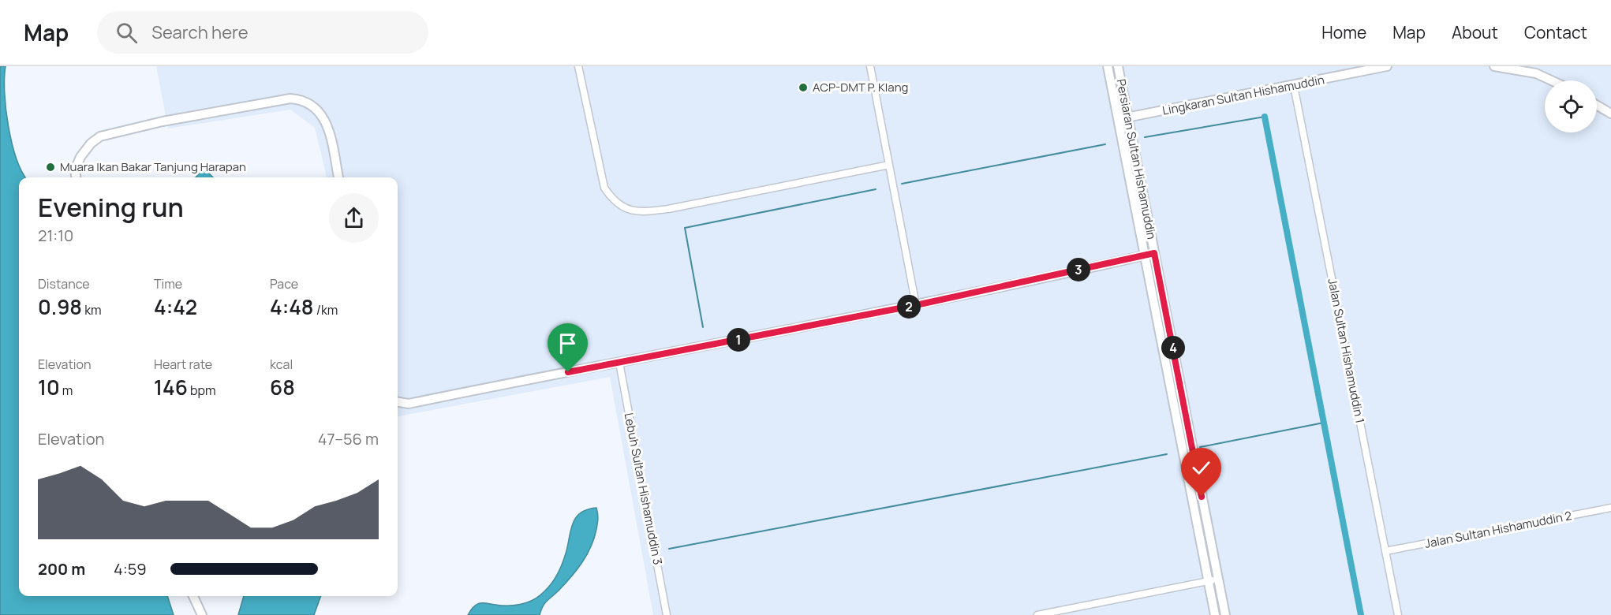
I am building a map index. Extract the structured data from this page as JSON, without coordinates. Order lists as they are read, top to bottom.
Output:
{
  "streets": {
    "street": [
      "Lingkaran Sultan Hishamuddin",
      "Persiaran Sultan Hishamuddin",
      "Jalan Sultan Hishamuddin 1",
      "Lebuh Sultan Hishamuddin 3",
      "Jalan Sultan Hishamuddin 2"
    ]
  },
  "crossings": [
    ["Lingkaran Sultan Hishamuddin", "Persiaran Sultan Hishamuddin"],
    ["Lingkaran Sultan Hishamuddin", "Jalan Sultan Hishamuddin 1"],
    ["Jalan Sultan Hishamuddin 1", "Jalan Sultan Hishamuddin 2"]
  ],
  "places": ["ACP-DMT P. Klang", "Muara Ikan Bakar Tanjung Harapan"],
  "page": {
    "header": "Map",
    "search": "Search here",
    "nav": [
      "Home",
      "Map",
      "About",
      "Contact"
    ],
    "heading": ["Evening run", "21:10"],
    "pins": [
      "3",
      "2",
      "1",
      "4"
    ],
    "stats": [
      ["Distance", "0.98 km"],
      ["Time", "4:42"],
      ["Pace", "4:48 /km"],
      ["Elevation", "10 m"],
      ["Heart rate", "146 bpm"],
      ["kcal", "68"]
    ],
    "chart": ["Elevation", "47–56 m"],
    "list": [
      {
        "name": "200 m",
        "note": "4:59"
      }
    ]
  }
}
